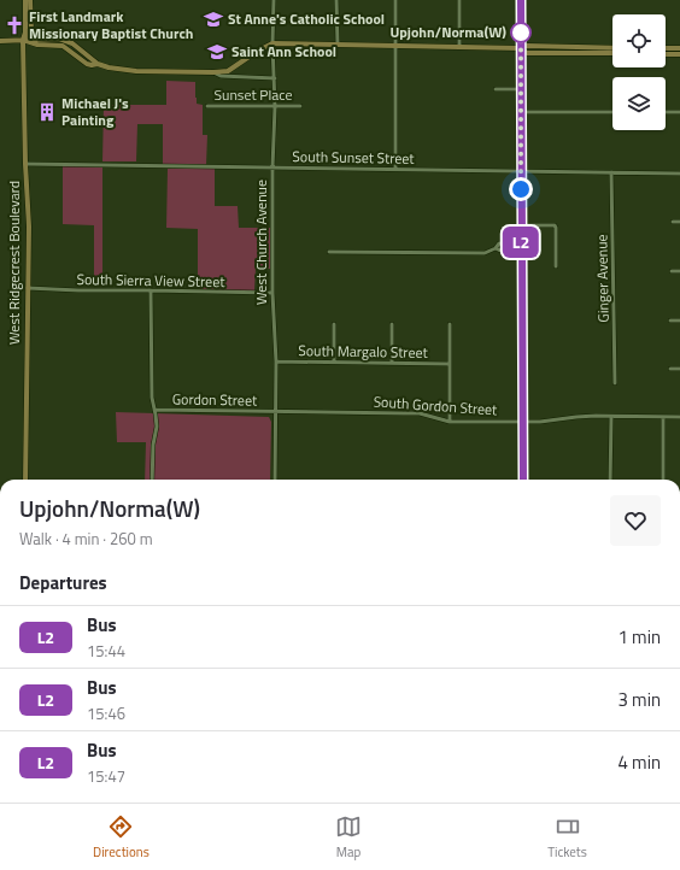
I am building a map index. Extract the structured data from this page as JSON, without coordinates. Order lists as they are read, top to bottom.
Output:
{
  "streets": {
    "main road": ["West Ridgecrest Boulevard"],
    "street": [
      "Sunset Place",
      "South Sunset Street",
      "West Church Avenue",
      "Ginger Avenue",
      "South Sierra View Street",
      "South Margalo Street",
      "Gordon Street",
      "South Gordon Street"
    ]
  },
  "crossings": [
    ["Sunset Place", "West Church Avenue"],
    ["South Sunset Street", "West Church Avenue"],
    ["South Sunset Street", "West Ridgecrest Boulevard"],
    ["South Sunset Street", "Ginger Avenue"],
    ["West Church Avenue", "South Sierra View Street"],
    ["West Church Avenue", "South Margalo Street"],
    ["West Church Avenue", "Gordon Street"],
    ["West Church Avenue", "South Gordon Street"],
    ["West Ridgecrest Boulevard", "South Sierra View Street"],
    ["Gordon Street", "South Gordon Street"]
  ],
  "places": {
    "school or university": ["St Anne's Catholic School", "Saint Ann School"],
    "church": ["First Landmark Missionary Baptist Church"],
    "other": ["Upjohn/Norma(W)"],
    "building": ["Michael J's Painting"]
  },
  "lines": ["bus line L2"],
  "page": {
    "on_map": "L2",
    "heading": [
      ["Upjohn/Norma(W)", "Walk · 4 min · 260 m"],
      "Departures"
    ],
    "list": [
      {
        "mark": "L2",
        "name": "Bus",
        "note": "15:44",
        "value": "1 min"
      },
      {
        "mark": "L2",
        "name": "Bus",
        "note": "15:46",
        "value": "3 min"
      },
      {
        "mark": "L2",
        "name": "Bus",
        "note": "15:47",
        "value": "4 min"
      }
    ],
    "tabs": ["Directions", "Map", "Tickets"]
  }
}
